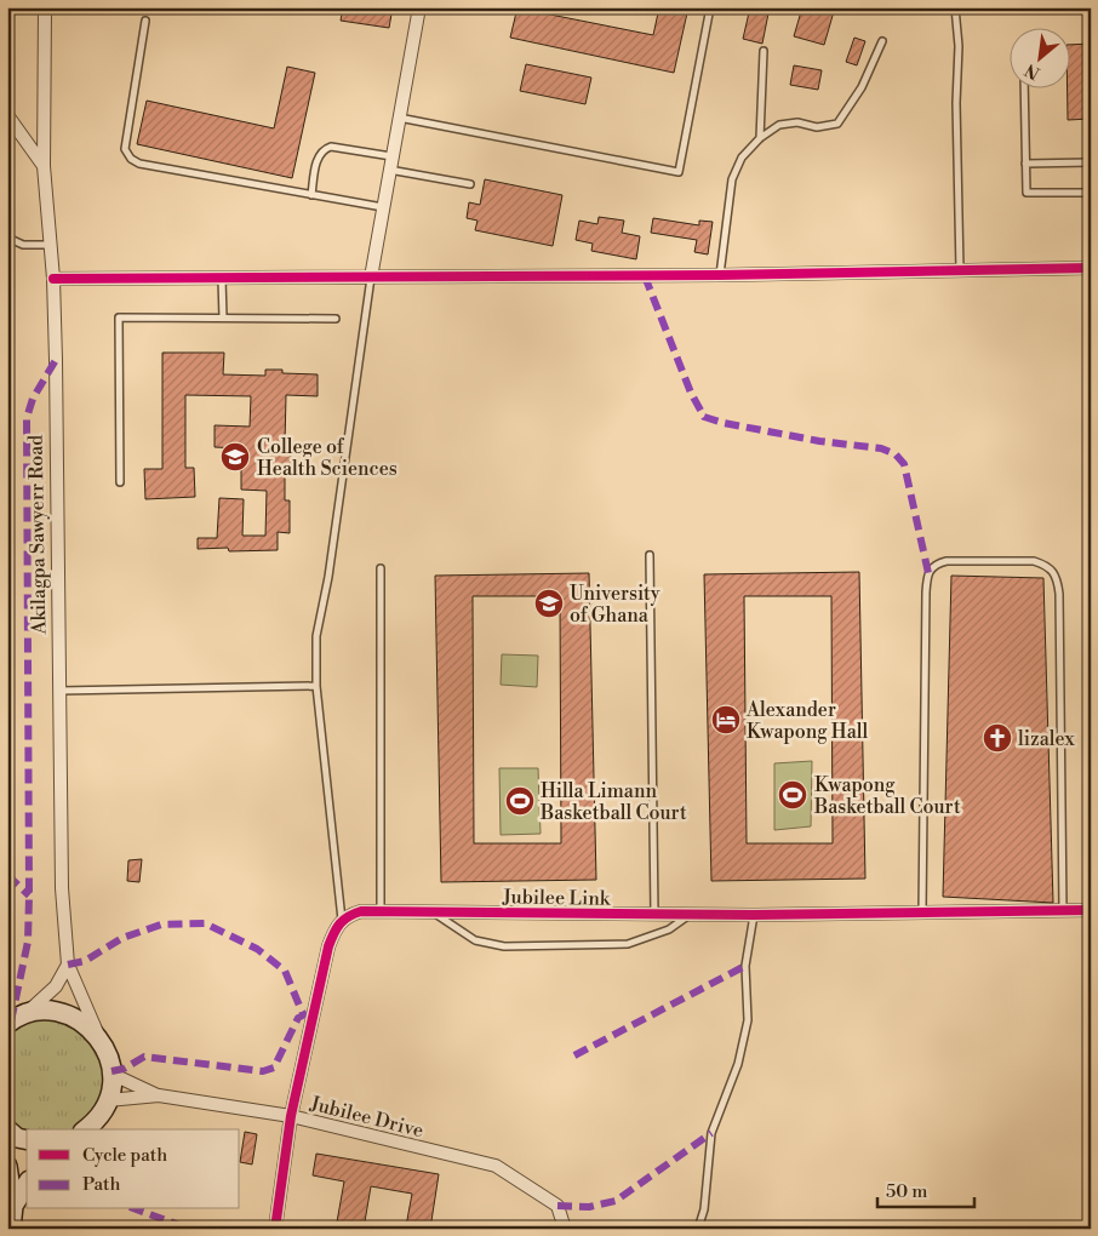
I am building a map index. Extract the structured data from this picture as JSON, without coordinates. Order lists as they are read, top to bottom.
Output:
{
  "streets": {
    "street": ["Akilagpa Sawyerr Road", "Jubilee Link", "Jubilee Drive"]
  },
  "places": {
    "school or university": ["College of Health Sciences", "University of Ghana"],
    "hotel": ["Alexander Kwapong Hall"],
    "church": ["lizalex"],
    "sports": ["Kwapong Basketball Court", "Hilla Limann Basketball Court"]
  },
  "legend": ["Cycle path", "Path"],
  "scale_bar": "50 m",
  "north": "bottom left"
}
